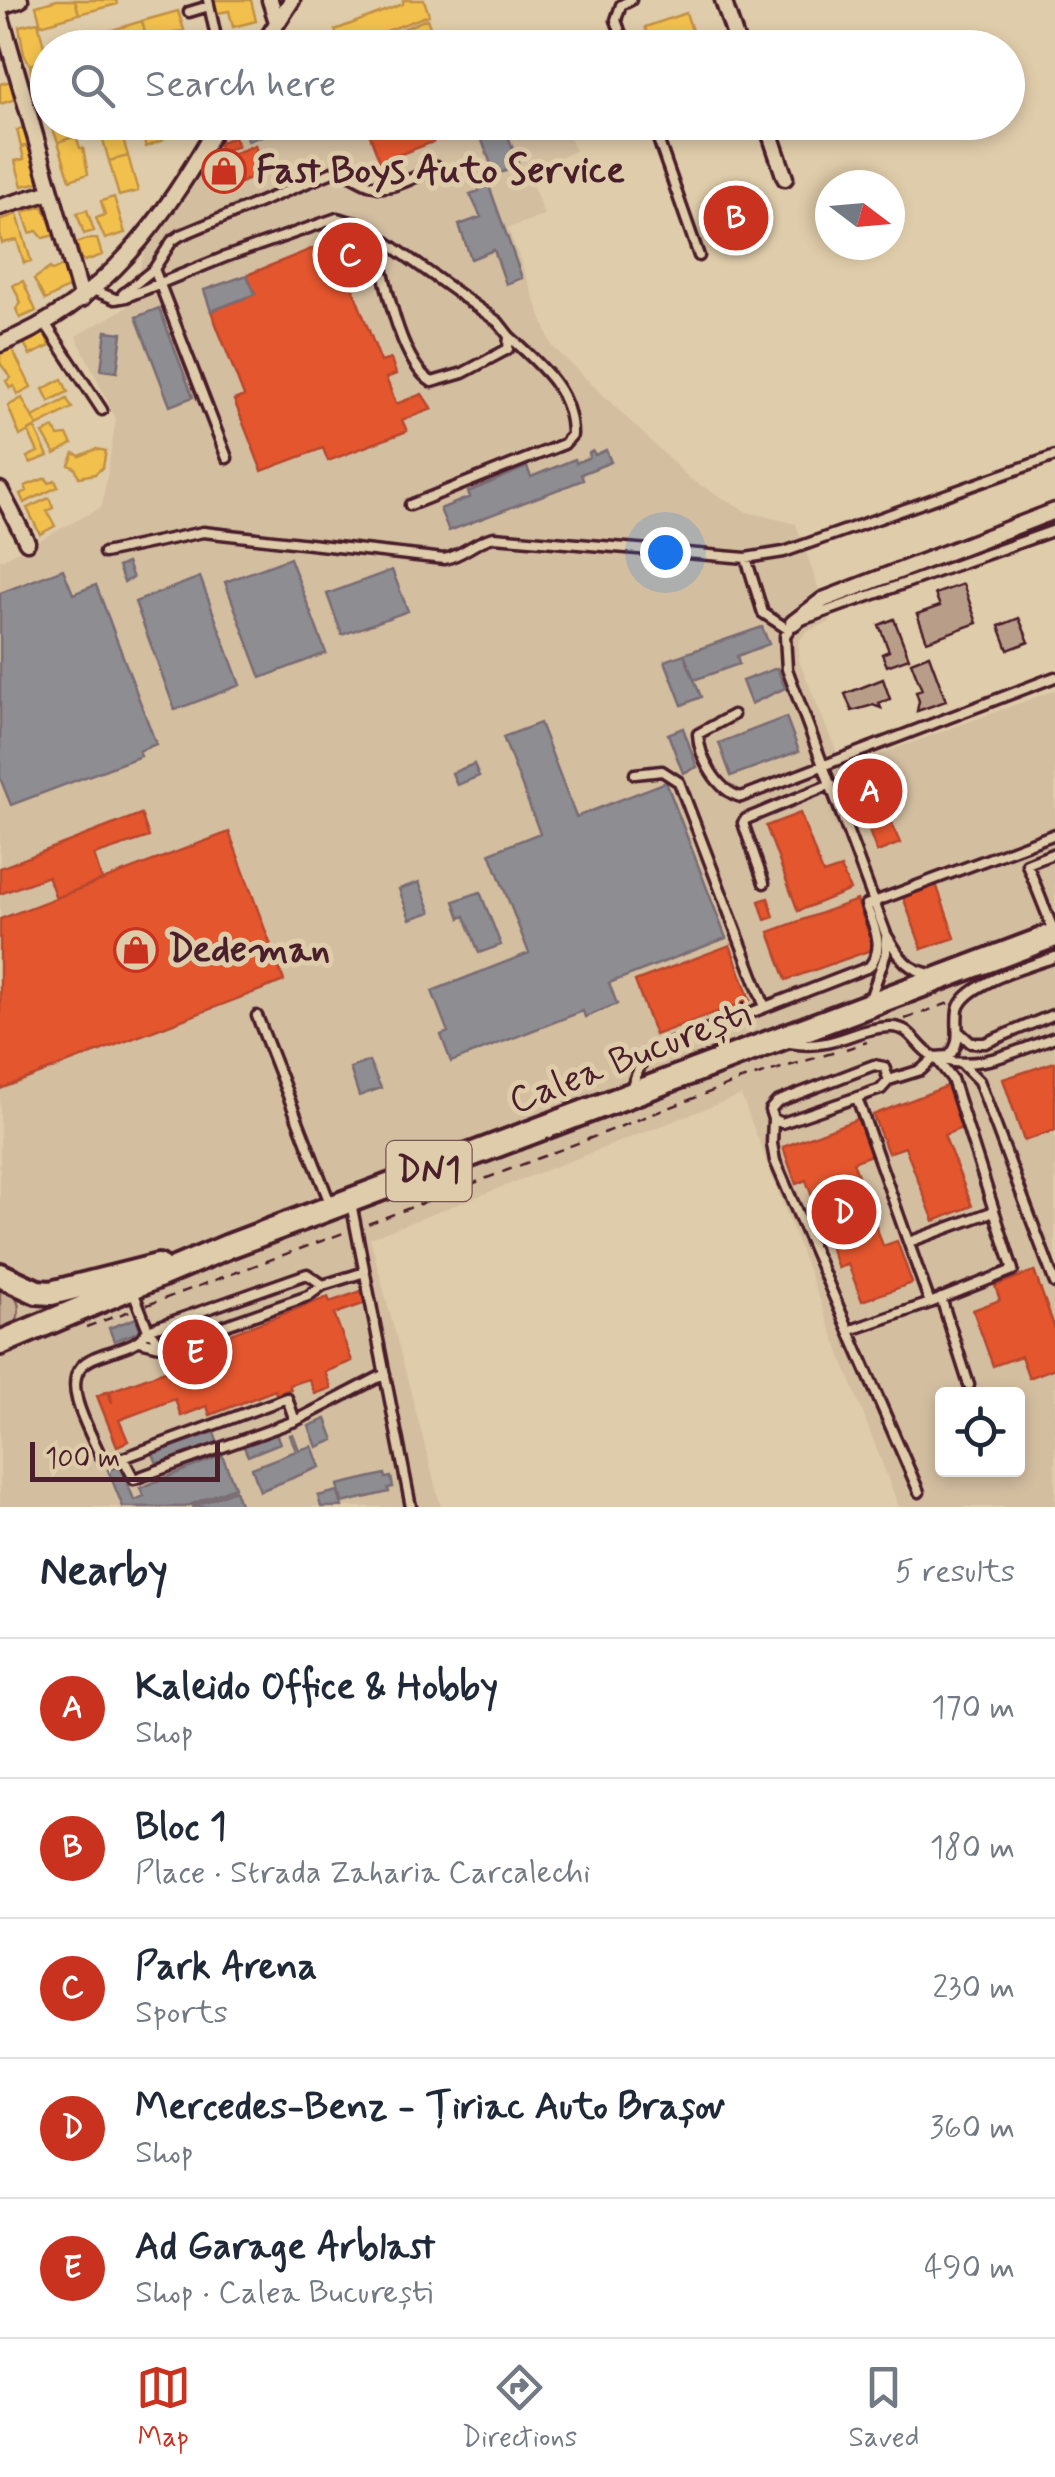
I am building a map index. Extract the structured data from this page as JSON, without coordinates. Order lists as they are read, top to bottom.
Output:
{
  "streets": {
    "main road": ["Calea București", "DN1"]
  },
  "places": {
    "shop": ["Fast Boys Auto Service", "Dedeman"]
  },
  "scale_bar": "100 m",
  "north": "right",
  "page": {
    "search": "Search here",
    "pins": [
      "B",
      "C",
      "A",
      "D",
      "E"
    ],
    "scale": "100 m",
    "heading": ["Nearby", "5 results"],
    "list": [
      {
        "mark": "A",
        "name": "Kaleido Office & Hobby",
        "note": "Shop",
        "value": "170 m"
      },
      {
        "mark": "B",
        "name": "Bloc 1",
        "note": "Place · Strada Zaharia Carcalechi",
        "value": "180 m"
      },
      {
        "mark": "C",
        "name": "Park Arena",
        "note": "Sports",
        "value": "230 m"
      },
      {
        "mark": "D",
        "name": "Mercedes-Benz - Țiriac Auto Brașov",
        "note": "Shop",
        "value": "360 m"
      },
      {
        "mark": "E",
        "name": "Ad Garage Arblast",
        "note": "Shop · Calea București",
        "value": "490 m"
      }
    ],
    "nav": ["Map", "Directions", "Saved"]
  }
}
